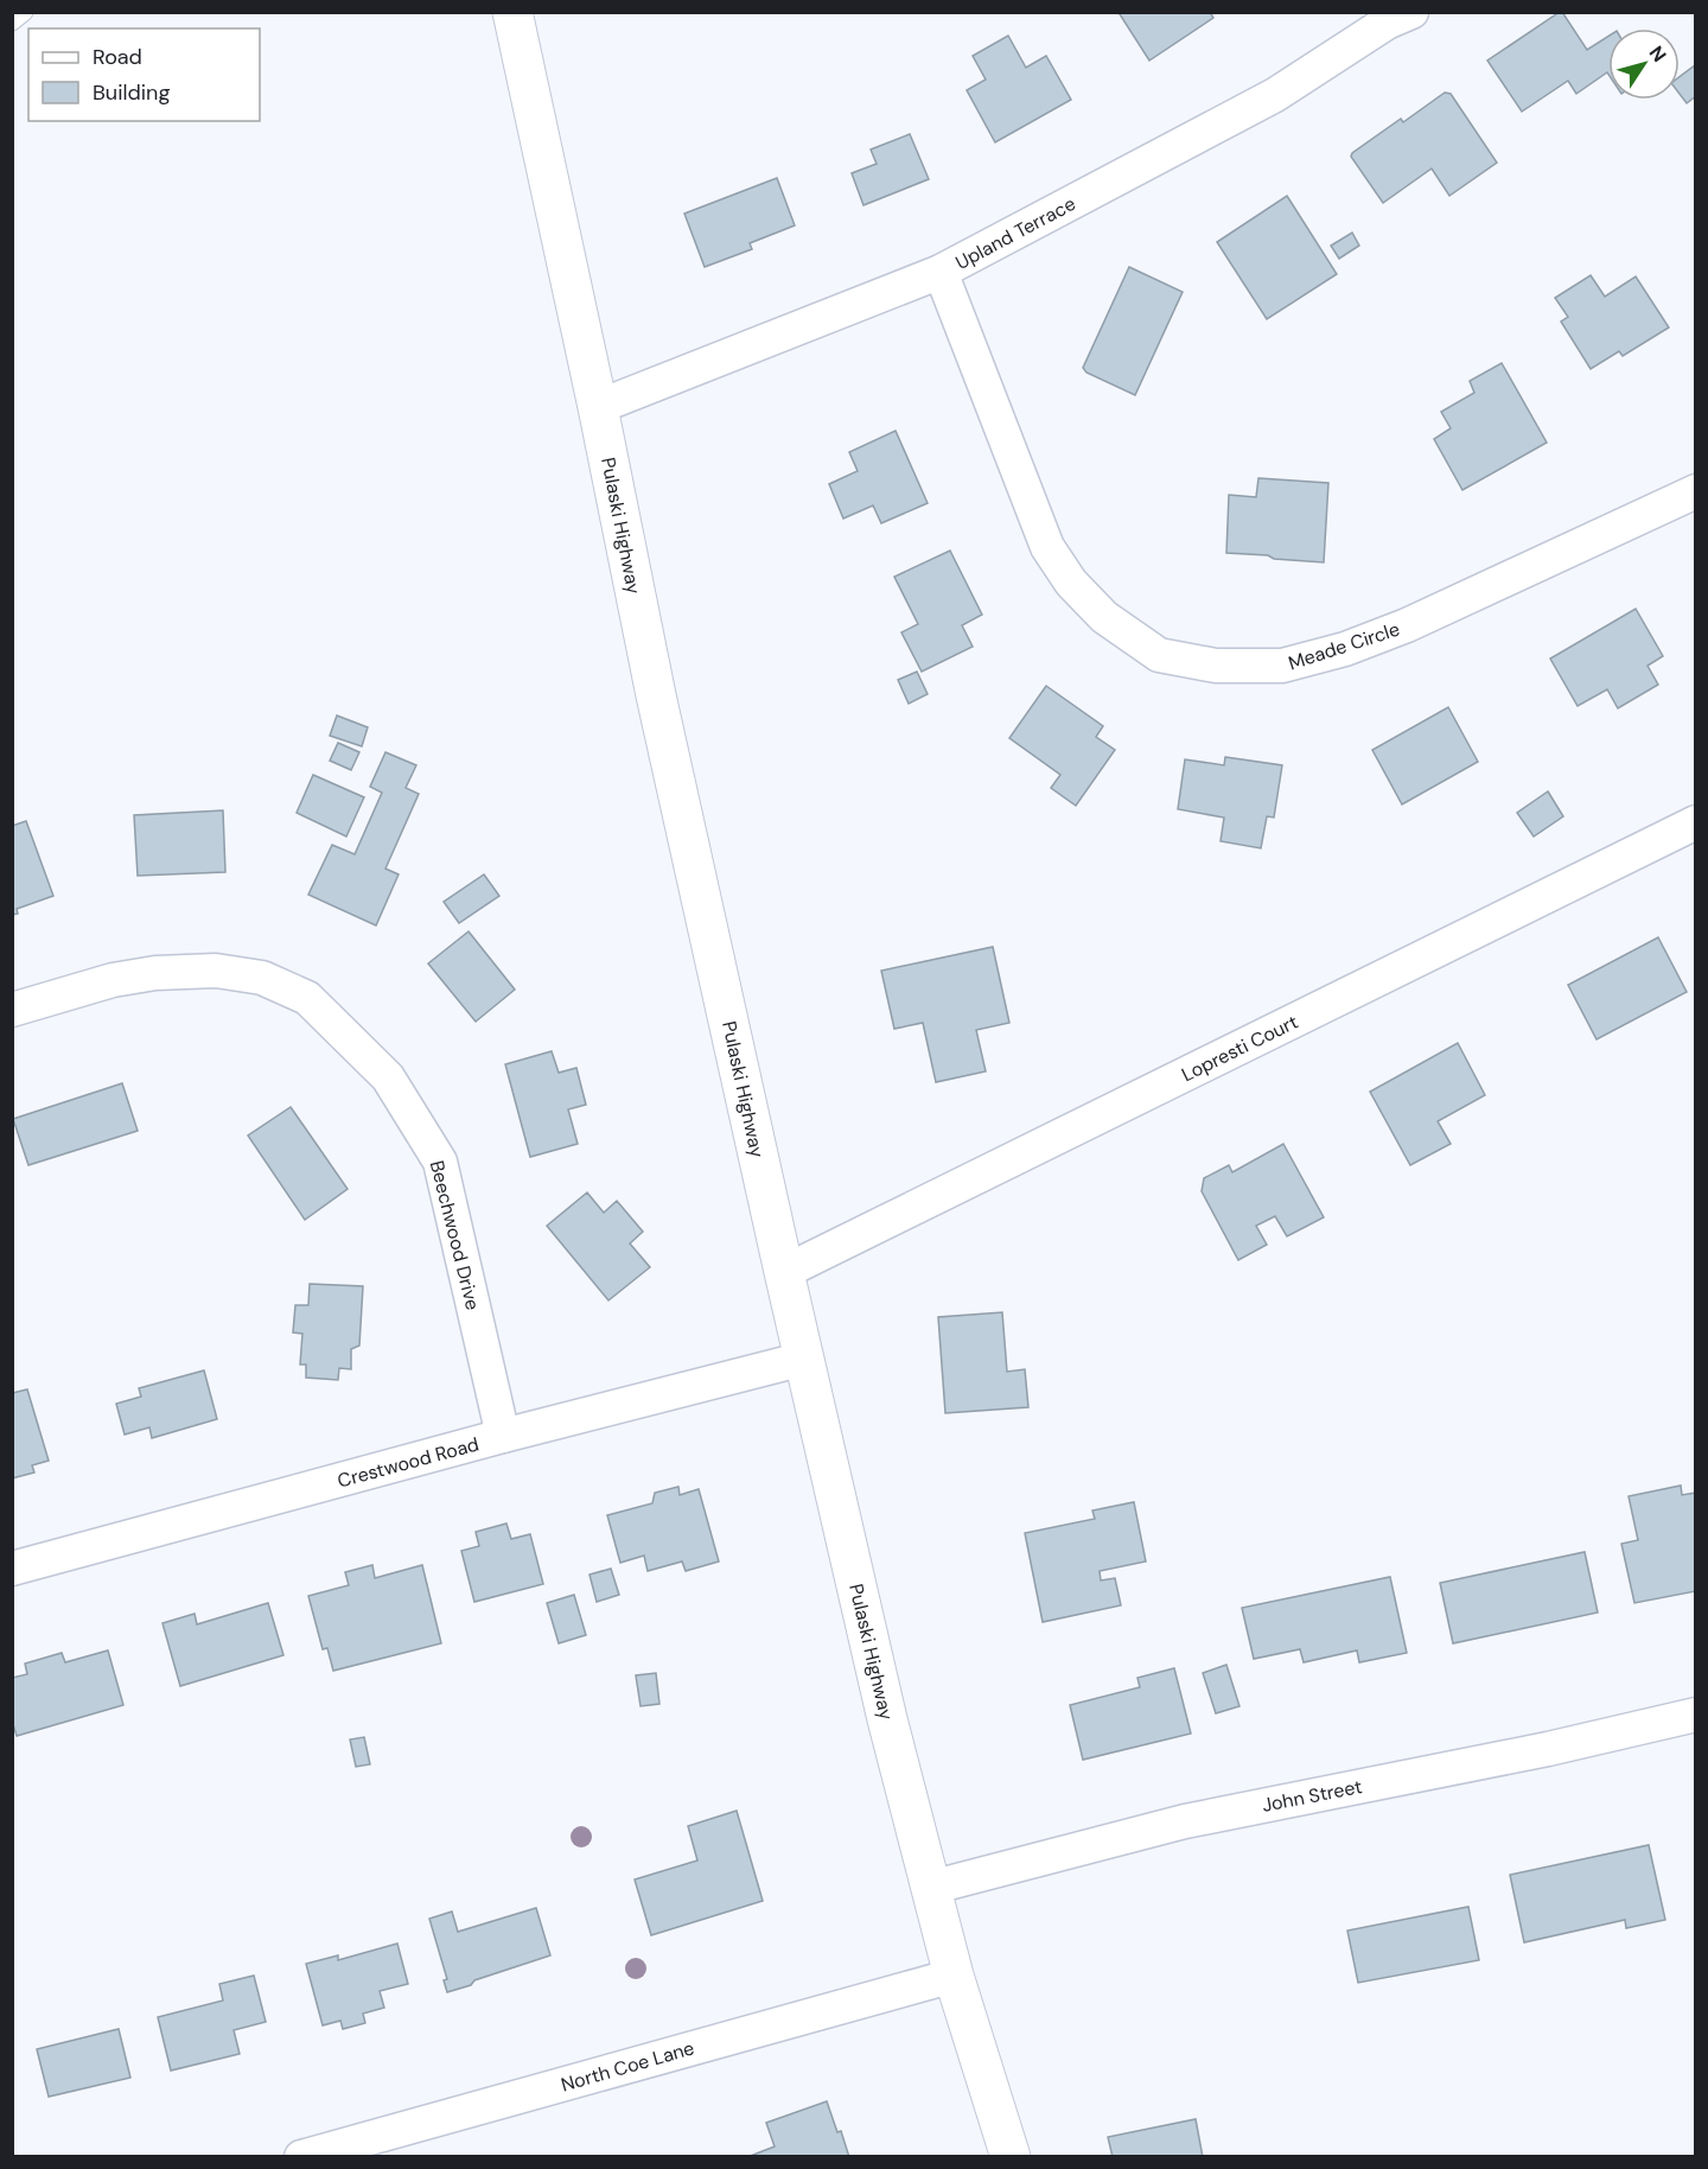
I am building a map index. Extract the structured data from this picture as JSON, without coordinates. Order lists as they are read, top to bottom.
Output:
{
  "streets": {
    "main road": ["Pulaski Highway"],
    "street": [
      "Upland Terrace",
      "Meade Circle",
      "Lopresti Court",
      "Beechwood Drive",
      "Crestwood Road",
      "John Street",
      "North Coe Lane"
    ]
  },
  "crossings": [
    ["Upland Terrace", "Pulaski Highway"],
    ["Upland Terrace", "Meade Circle"],
    ["Pulaski Highway", "Lopresti Court"],
    ["Pulaski Highway", "Crestwood Road"],
    ["Pulaski Highway", "John Street"],
    ["Pulaski Highway", "North Coe Lane"],
    ["Beechwood Drive", "Crestwood Road"]
  ],
  "legend": ["Road", "Building"],
  "north": "top right"
}
